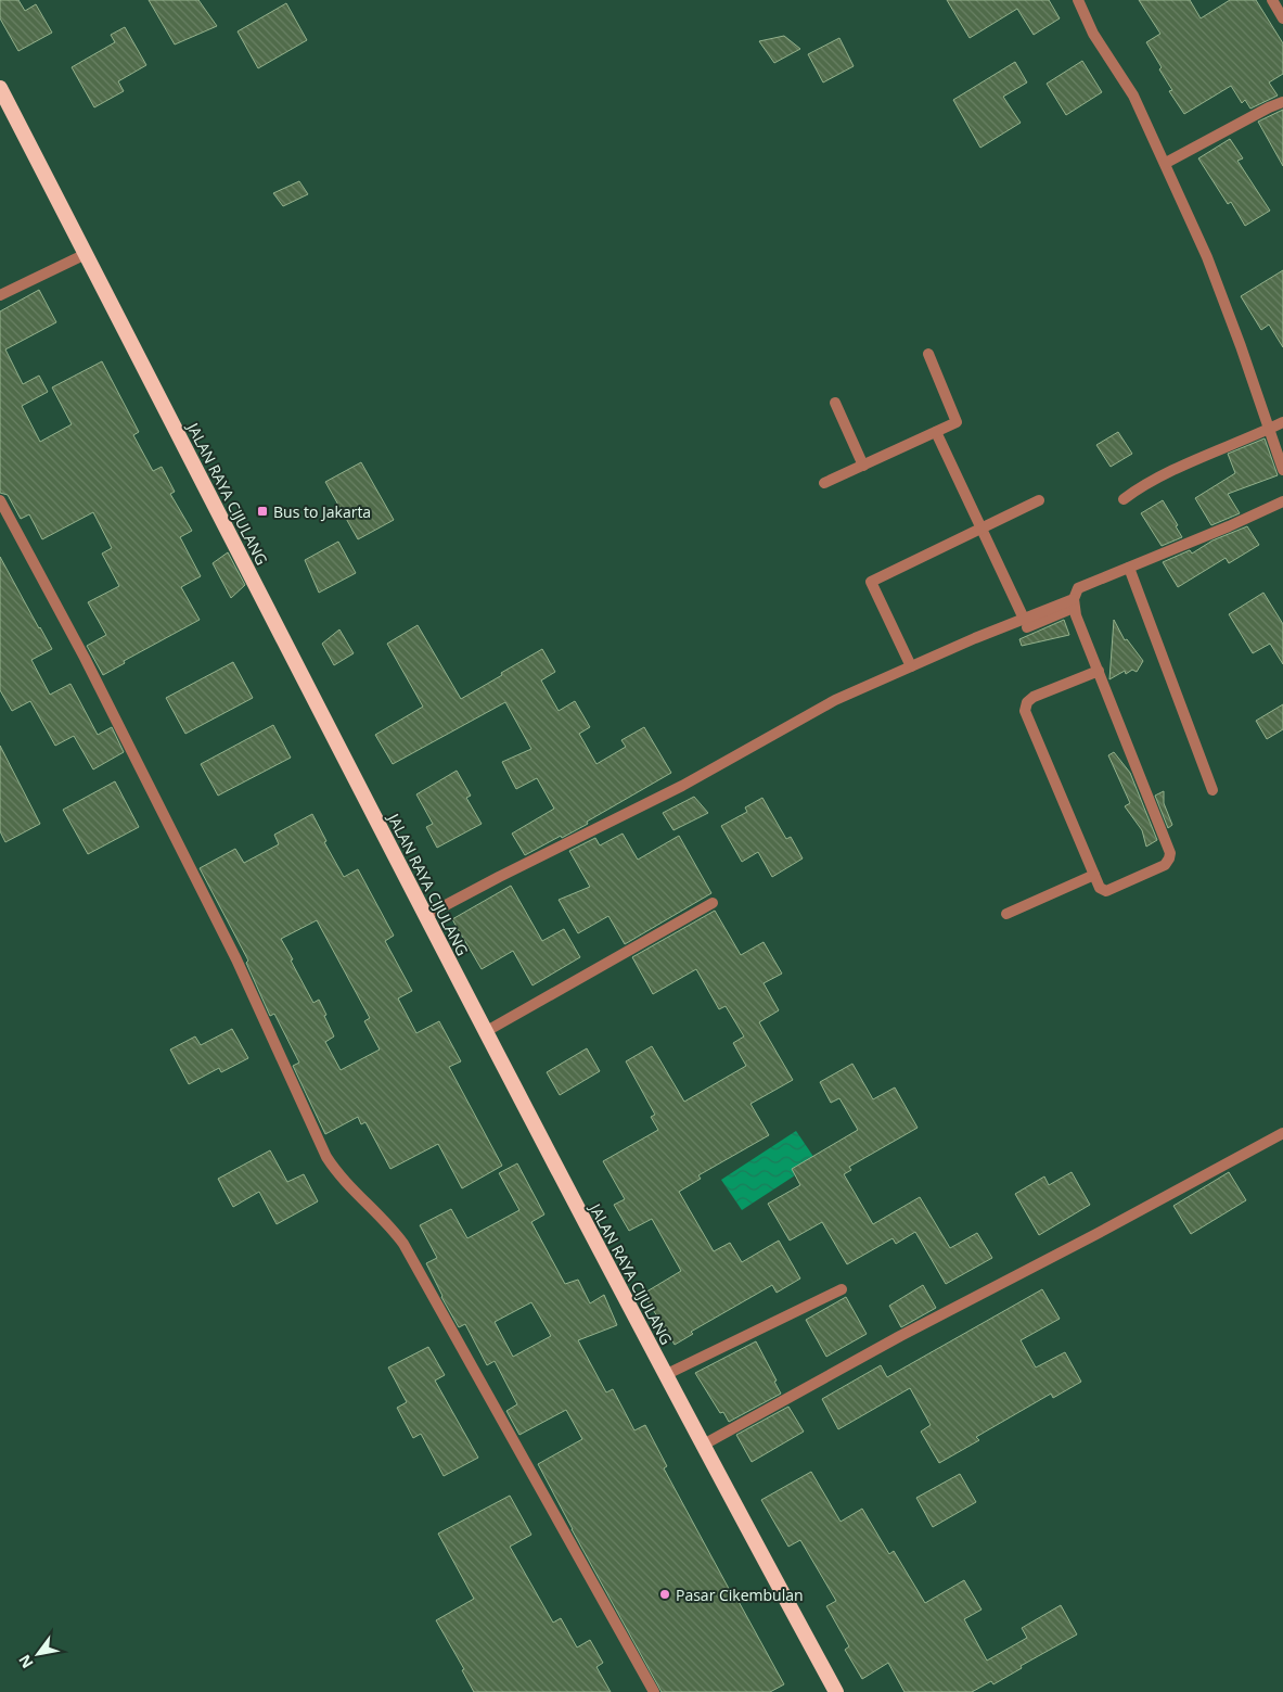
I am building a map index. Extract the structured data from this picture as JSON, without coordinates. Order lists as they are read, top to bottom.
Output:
{
  "streets": {
    "highway": ["JALAN RAYA CIJULANG"]
  },
  "places": {
    "transit": ["Bus to Jakarta"],
    "other": ["Pasar Cikembulan"]
  },
  "north": "bottom left"
}
